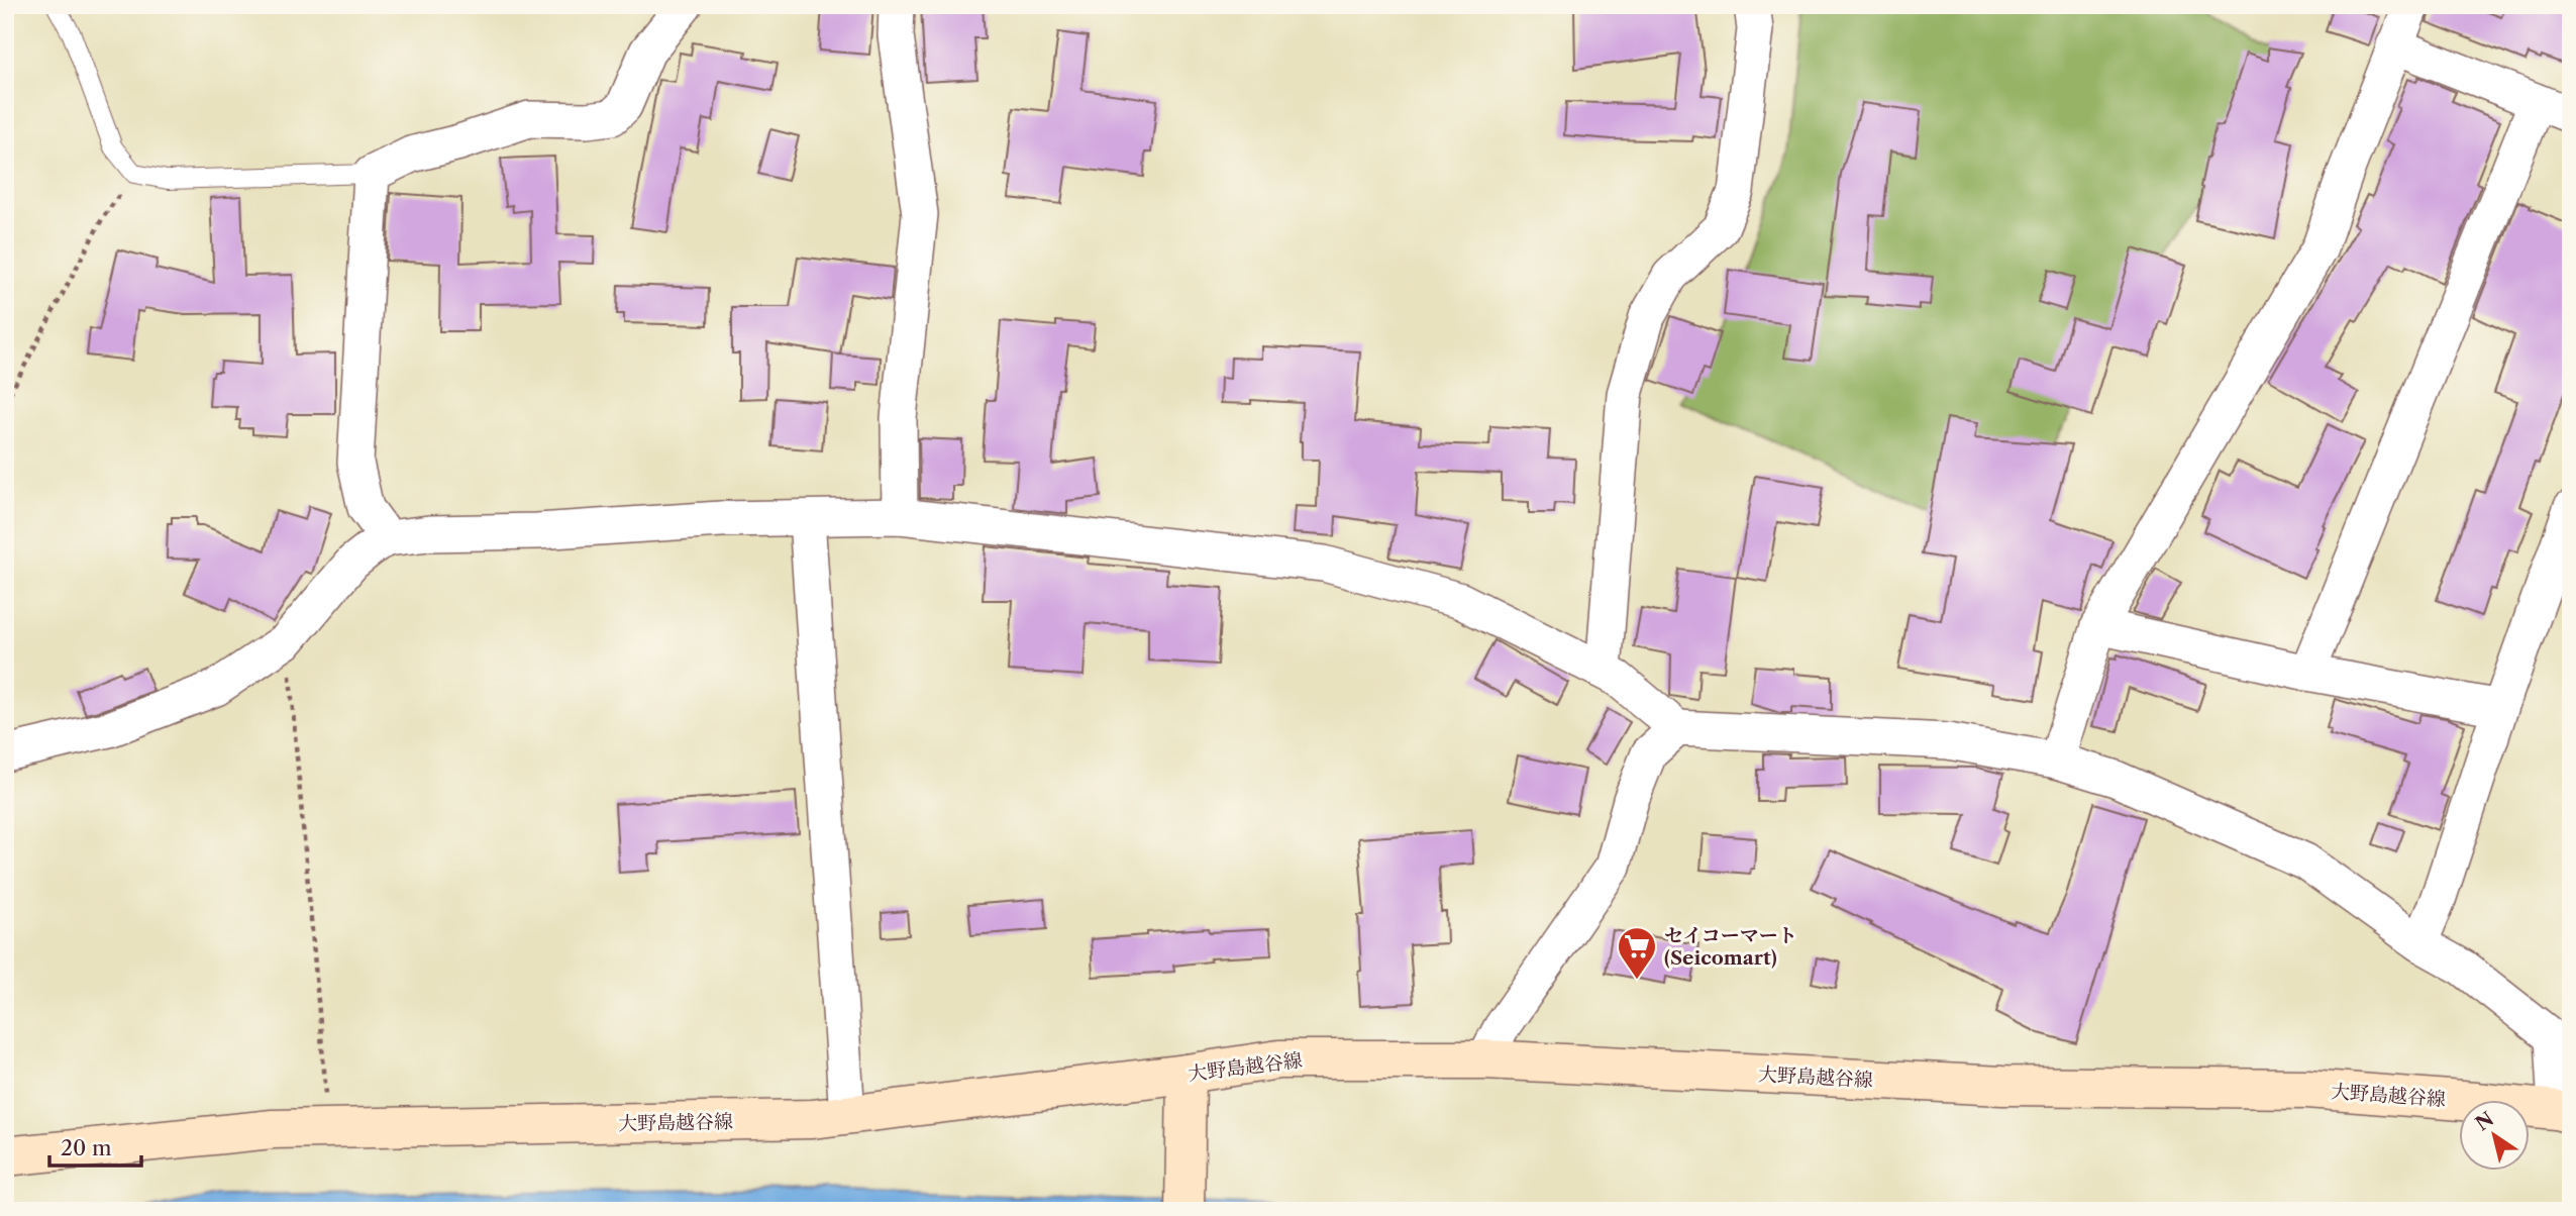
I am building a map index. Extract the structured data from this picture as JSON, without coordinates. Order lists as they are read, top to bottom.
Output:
{
  "streets": {
    "main road": ["大野島越谷線"]
  },
  "places": {
    "supermarket": ["セイコーマート (Seicomart)"]
  },
  "scale_bar": "20 m",
  "north": "top left"
}
